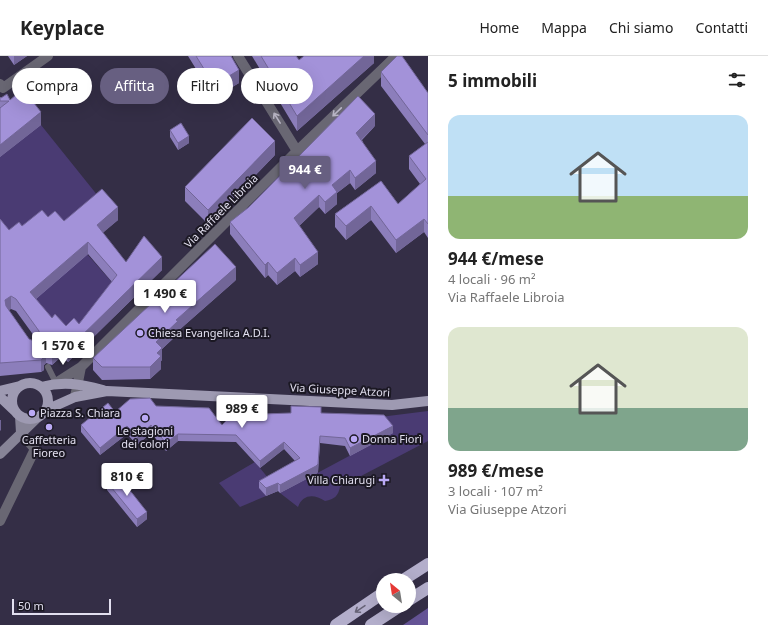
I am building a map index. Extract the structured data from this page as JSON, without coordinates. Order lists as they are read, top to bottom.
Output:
{
  "streets": {
    "main road": ["Via Giuseppe Atzori"],
    "street": ["Via Raffaele Libroia"]
  },
  "crossings": [
    ["Via Raffaele Libroia", "Via Giuseppe Atzori"]
  ],
  "places": {
    "other": [
      "Chiesa Evangelica A.D.I.",
      "Piazza S. Chiara",
      "Le stagioni dei colori",
      "Caffetteria Fioreo",
      "Donna Fiorì"
    ],
    "health": ["Villa Chiarugi"]
  },
  "scale_bar": "50 m",
  "north": "top left",
  "page": {
    "header": "Keyplace",
    "nav": [
      "Home",
      "Mappa",
      "Chi siamo",
      "Contatti"
    ],
    "heading": "5 immobili",
    "chip": [
      "Compra",
      "Affitta",
      "Filtri",
      "Nuovo"
    ],
    "list": [
      {
        "name": "944 €/mese",
        "note": "4 locali · 96 m² · Via Raffaele Libroia"
      },
      {
        "name": "989 €/mese",
        "note": "3 locali · 107 m² · Via Giuseppe Atzori"
      }
    ],
    "price": [
      "944 €",
      "1 490 €",
      "1 570 €",
      "989 €",
      "810 €"
    ],
    "scale": "50 m"
  }
}
